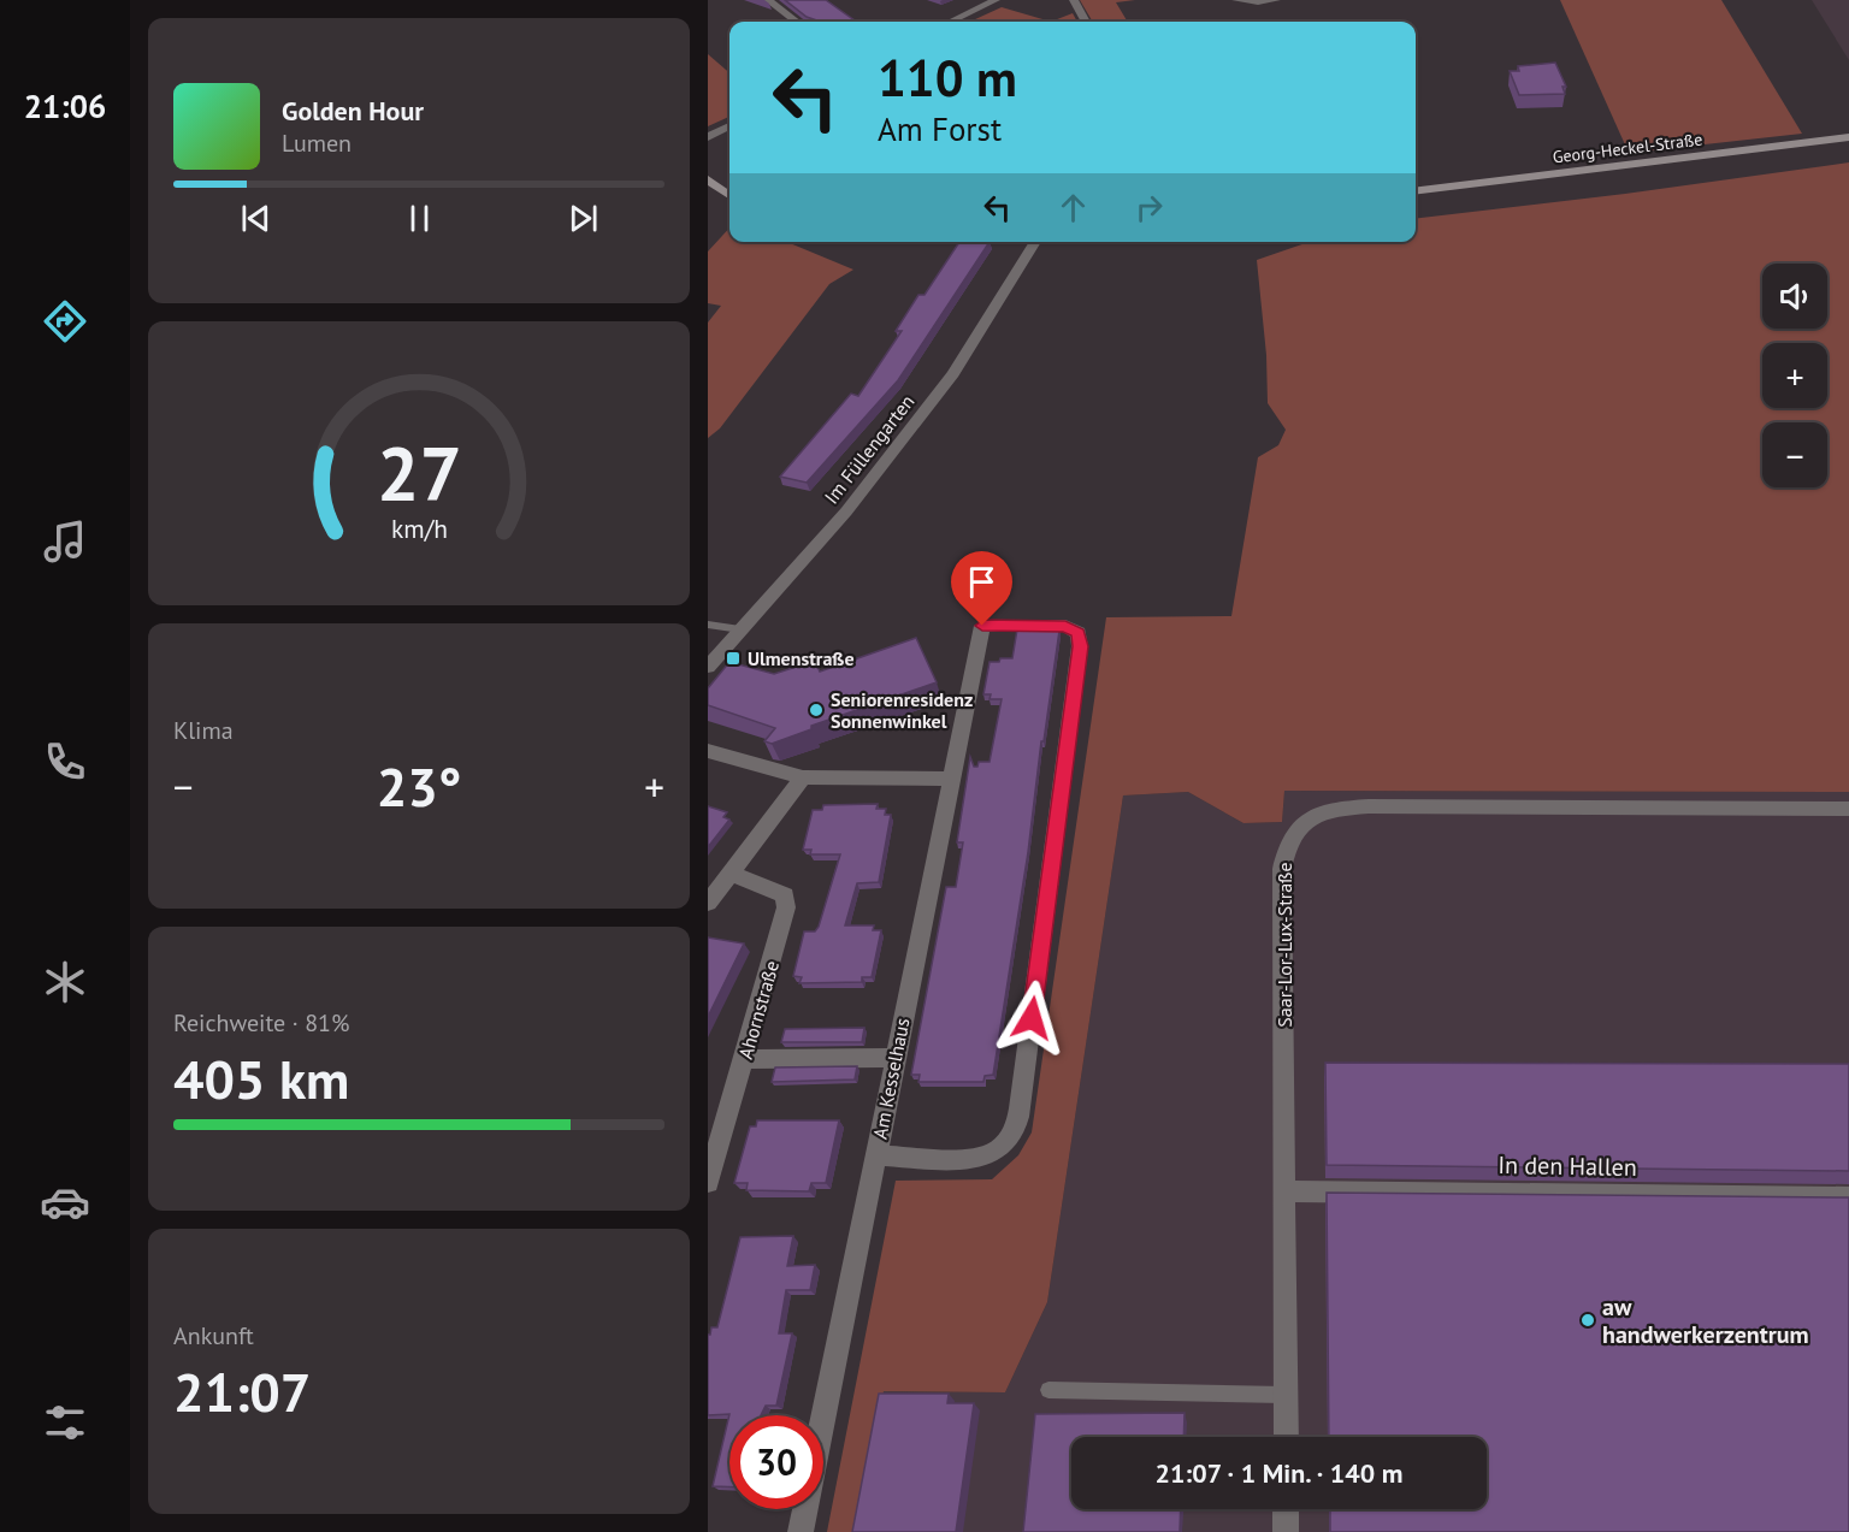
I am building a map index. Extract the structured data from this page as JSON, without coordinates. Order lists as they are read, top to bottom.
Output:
{
  "streets": {
    "street": [
      "Georg-Heckel-Straße",
      "Im Füllengarten",
      "Saar-Lor-Lux-Straße",
      "Ahornstraße",
      "Am Kesselhaus",
      "In den Hallen"
    ]
  },
  "crossings": [
    ["Saar-Lor-Lux-Straße", "In den Hallen"]
  ],
  "places": {
    "transit": ["Ulmenstraße"],
    "other": ["Seniorenresidenz Sonnenwinkel", "aw handwerkerzentrum"]
  },
  "page": {
    "tabs": "21:06",
    "turn": ["110 m", "Am Forst"],
    "song": ["Golden Hour", "Lumen"],
    "map_buttons": ["+", "−"],
    "tile": [
      "Klima",
      ["Reichweite · 81%", "405 km"],
      ["Ankunft", "21:07"]
    ],
    "heat": ["−", "23°", "+"],
    "limit": "30",
    "trip": "21:07 · 1 Min. · 140 m",
    "gauge": ["27", "km/h"]
  }
}
